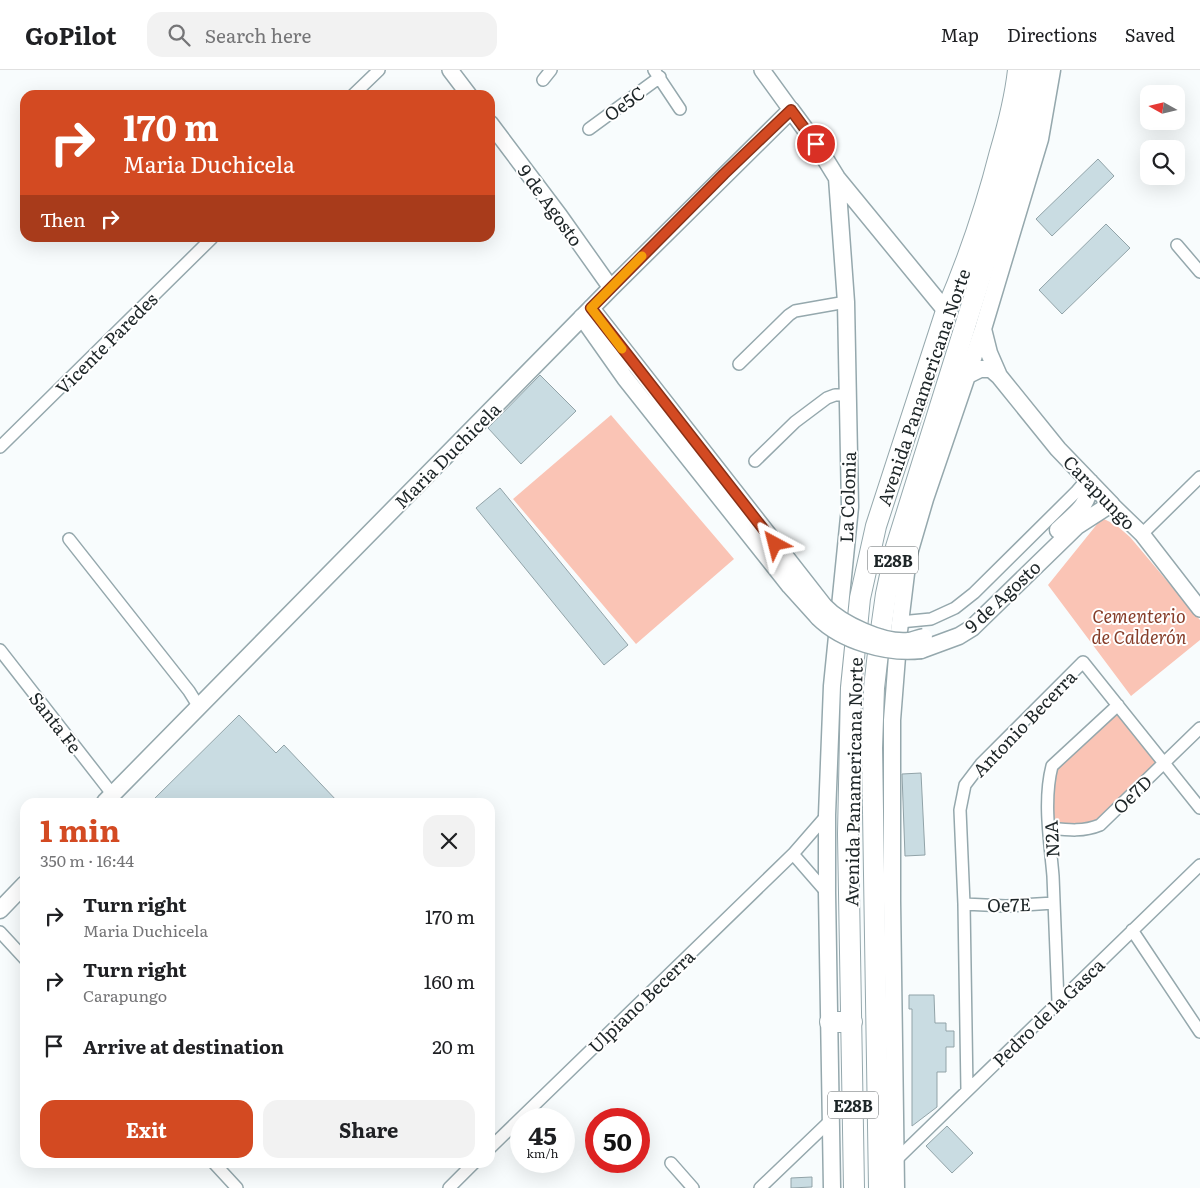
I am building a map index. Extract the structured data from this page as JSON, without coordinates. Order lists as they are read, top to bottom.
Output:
{
  "streets": {
    "highway": ["Avenida Panamericana Norte", "E28B"],
    "main road": [
      "9 de Agosto",
      "Maria Duchicela",
      "Carapungo",
      "La Colonia"
    ],
    "street": [
      "Oe5C",
      "Vicente Paredes",
      "Santa Fe",
      "Antonio Becerra",
      "Oe7D",
      "N2A",
      "Oe7E",
      "Ulpiano Becerra",
      "Pedro de la Gasca"
    ]
  },
  "crossings": [
    ["9 de Agosto", "Maria Duchicela"],
    ["9 de Agosto", "Carapungo"],
    ["Avenida Panamericana Norte", "Carapungo"],
    ["Avenida Panamericana Norte", "La Colonia"],
    ["Avenida Panamericana Norte", "Ulpiano Becerra"],
    ["Avenida Panamericana Norte", "Pedro de la Gasca"],
    ["La Colonia", "Ulpiano Becerra"],
    ["Antonio Becerra", "Oe7D"],
    ["Antonio Becerra", "N2A"],
    ["Antonio Becerra", "Oe7E"],
    ["Antonio Becerra", "Pedro de la Gasca"],
    ["Oe7D", "N2A"],
    ["N2A", "Oe7E"],
    ["N2A", "Pedro de la Gasca"]
  ],
  "parks": ["Cementerio de Calderón"],
  "north": "left",
  "page": {
    "header": "GoPilot",
    "search": "Search here",
    "nav": ["Map", "Directions", "Saved"],
    "turn": ["170 m", "Maria Duchicela"],
    "then": "Then",
    "heading": ["1 min", "350 m · 16:44"],
    "list": [
      {
        "name": "Turn right",
        "note": "Maria Duchicela",
        "value": "170 m"
      },
      {
        "name": "Turn right",
        "note": "Carapungo",
        "value": "160 m"
      },
      {
        "name": "Arrive at destination",
        "value": "20 m"
      }
    ],
    "buttons": ["Exit", "Share"],
    "speed": "45 km/h",
    "limit": "50"
  }
}
